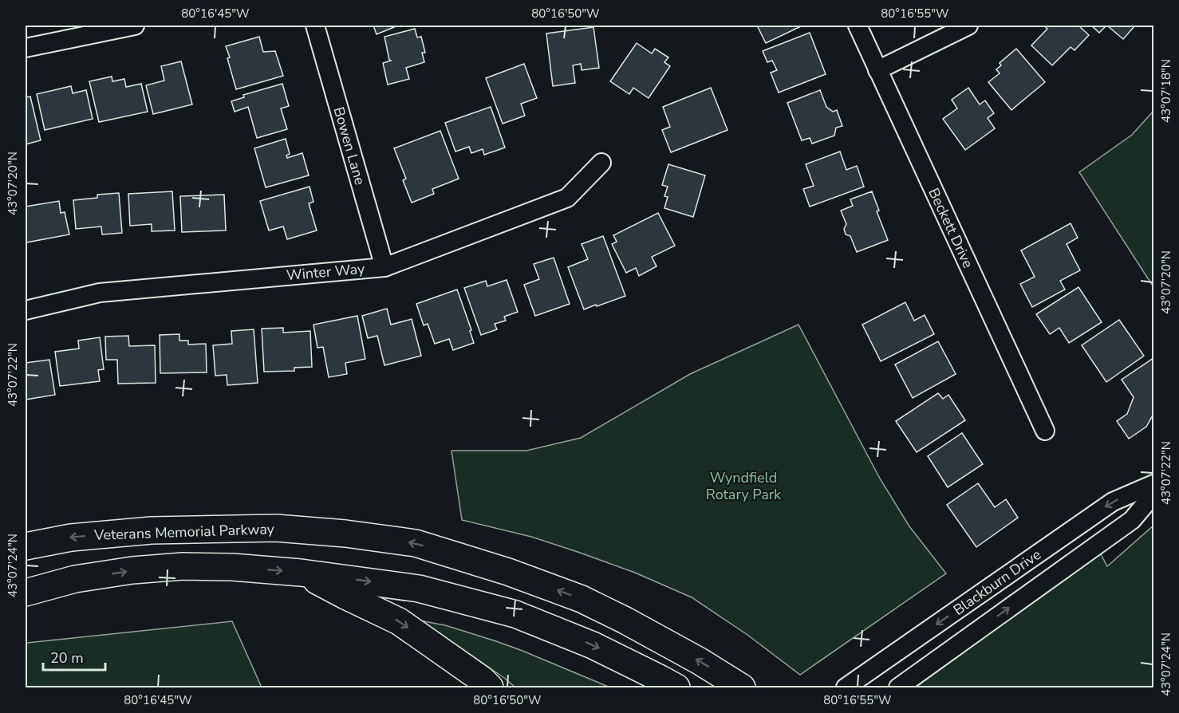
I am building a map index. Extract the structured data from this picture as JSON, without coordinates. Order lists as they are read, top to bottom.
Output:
{
  "streets": {
    "main road": ["Veterans Memorial Parkway"],
    "street": [
      "Bowen Lane",
      "Beckett Drive",
      "Winter Way",
      "Blackburn Drive"
    ]
  },
  "crossings": [
    ["Bowen Lane", "Winter Way"]
  ],
  "parks": ["Wyndfield Rotary Park"],
  "scale_bar": "20 m",
  "coordinates": [
    "80°16'45\"W",
    "80°16'50\"W",
    "80°16'55\"W",
    "43°07'18\"N",
    "43°07'20\"N",
    "43°07'22\"N",
    "43°07'24\"N"
  ]
}
